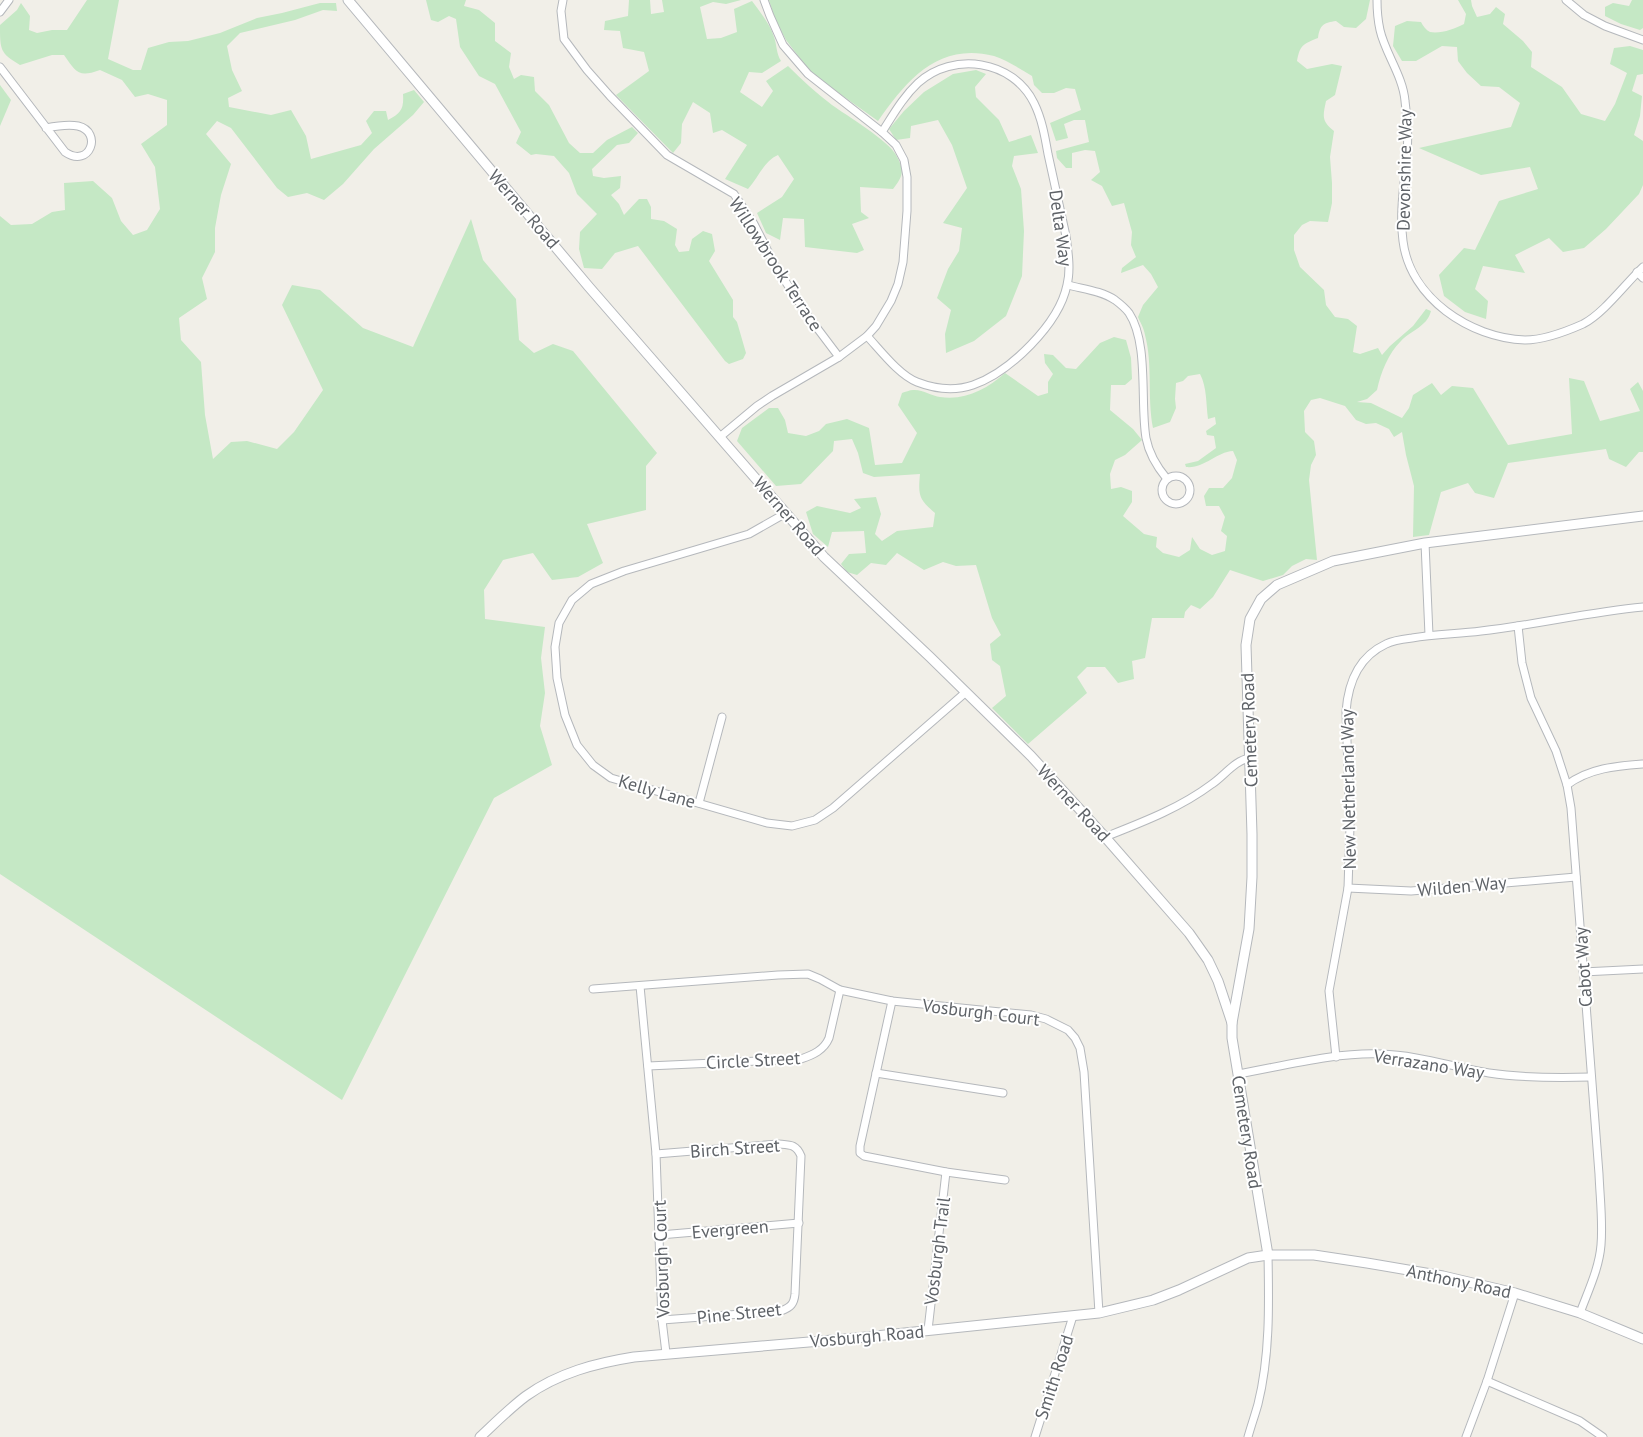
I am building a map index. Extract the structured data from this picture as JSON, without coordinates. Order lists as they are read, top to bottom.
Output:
{
  "streets": {
    "street": [
      "Devonshire Way",
      "Werner Road",
      "Delta Way",
      "Willowbrook Terrace",
      "Cemetery Road",
      "New Netherland Way",
      "Kelly Lane",
      "Wilden Way",
      "Cabot Way",
      "Vosburgh Court",
      "Circle Street",
      "Verrazano Way",
      "Birch Street",
      "Evergreen",
      "Vosburgh Trail",
      "Anthony Road",
      "Pine Street",
      "Vosburgh Road",
      "Smith Road"
    ]
  },
  "crossings": [
    ["Werner Road", "Cemetery Road"],
    ["Werner Road", "Kelly Lane"],
    ["Cemetery Road", "Verrazano Way"],
    ["Cemetery Road", "Anthony Road"],
    ["Cemetery Road", "Vosburgh Road"],
    ["New Netherland Way", "Wilden Way"],
    ["New Netherland Way", "Cabot Way"],
    ["New Netherland Way", "Verrazano Way"],
    ["Wilden Way", "Cabot Way"],
    ["Cabot Way", "Verrazano Way"],
    ["Cabot Way", "Anthony Road"],
    ["Vosburgh Court", "Circle Street"],
    ["Vosburgh Court", "Birch Street"],
    ["Vosburgh Court", "Evergreen"],
    ["Vosburgh Court", "Vosburgh Trail"],
    ["Vosburgh Court", "Pine Street"],
    ["Vosburgh Court", "Vosburgh Road"],
    ["Birch Street", "Evergreen"],
    ["Birch Street", "Pine Street"],
    ["Evergreen", "Pine Street"],
    ["Vosburgh Trail", "Vosburgh Road"],
    ["Anthony Road", "Vosburgh Road"],
    ["Vosburgh Road", "Smith Road"]
  ]
}
